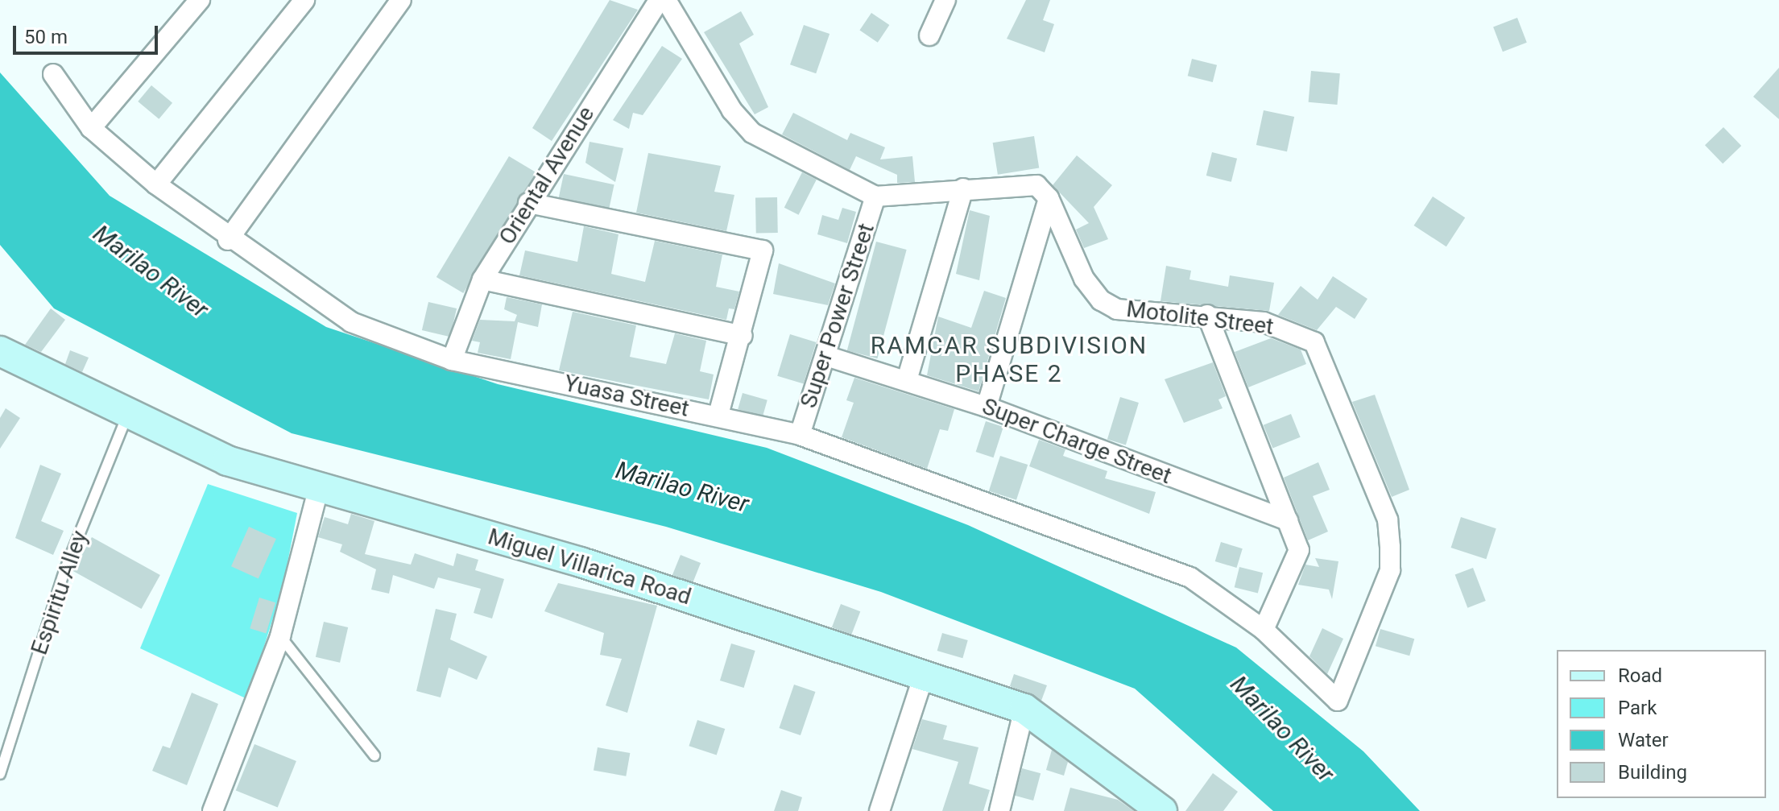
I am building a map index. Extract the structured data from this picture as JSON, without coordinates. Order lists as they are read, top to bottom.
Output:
{
  "streets": {
    "main road": ["Miguel Villarica Road"],
    "street": [
      "Oriental Avenue",
      "Super Power Street",
      "Motolite Street",
      "Yuasa Street",
      "Super Charge Street"
    ],
    "lane": ["Espiritu Alley"]
  },
  "crossings": [
    ["Oriental Avenue", "Yuasa Street"],
    ["Super Power Street", "Yuasa Street"],
    ["Super Power Street", "Super Charge Street"],
    ["Motolite Street", "Yuasa Street"],
    ["Miguel Villarica Road", "Espiritu Alley"]
  ],
  "districts": ["RAMCAR SUBDIVISION PHASE 2"],
  "water": ["Marilao River"],
  "legend": [
    "Road",
    "Park",
    "Water",
    "Building"
  ],
  "scale_bar": "50 m"
}
